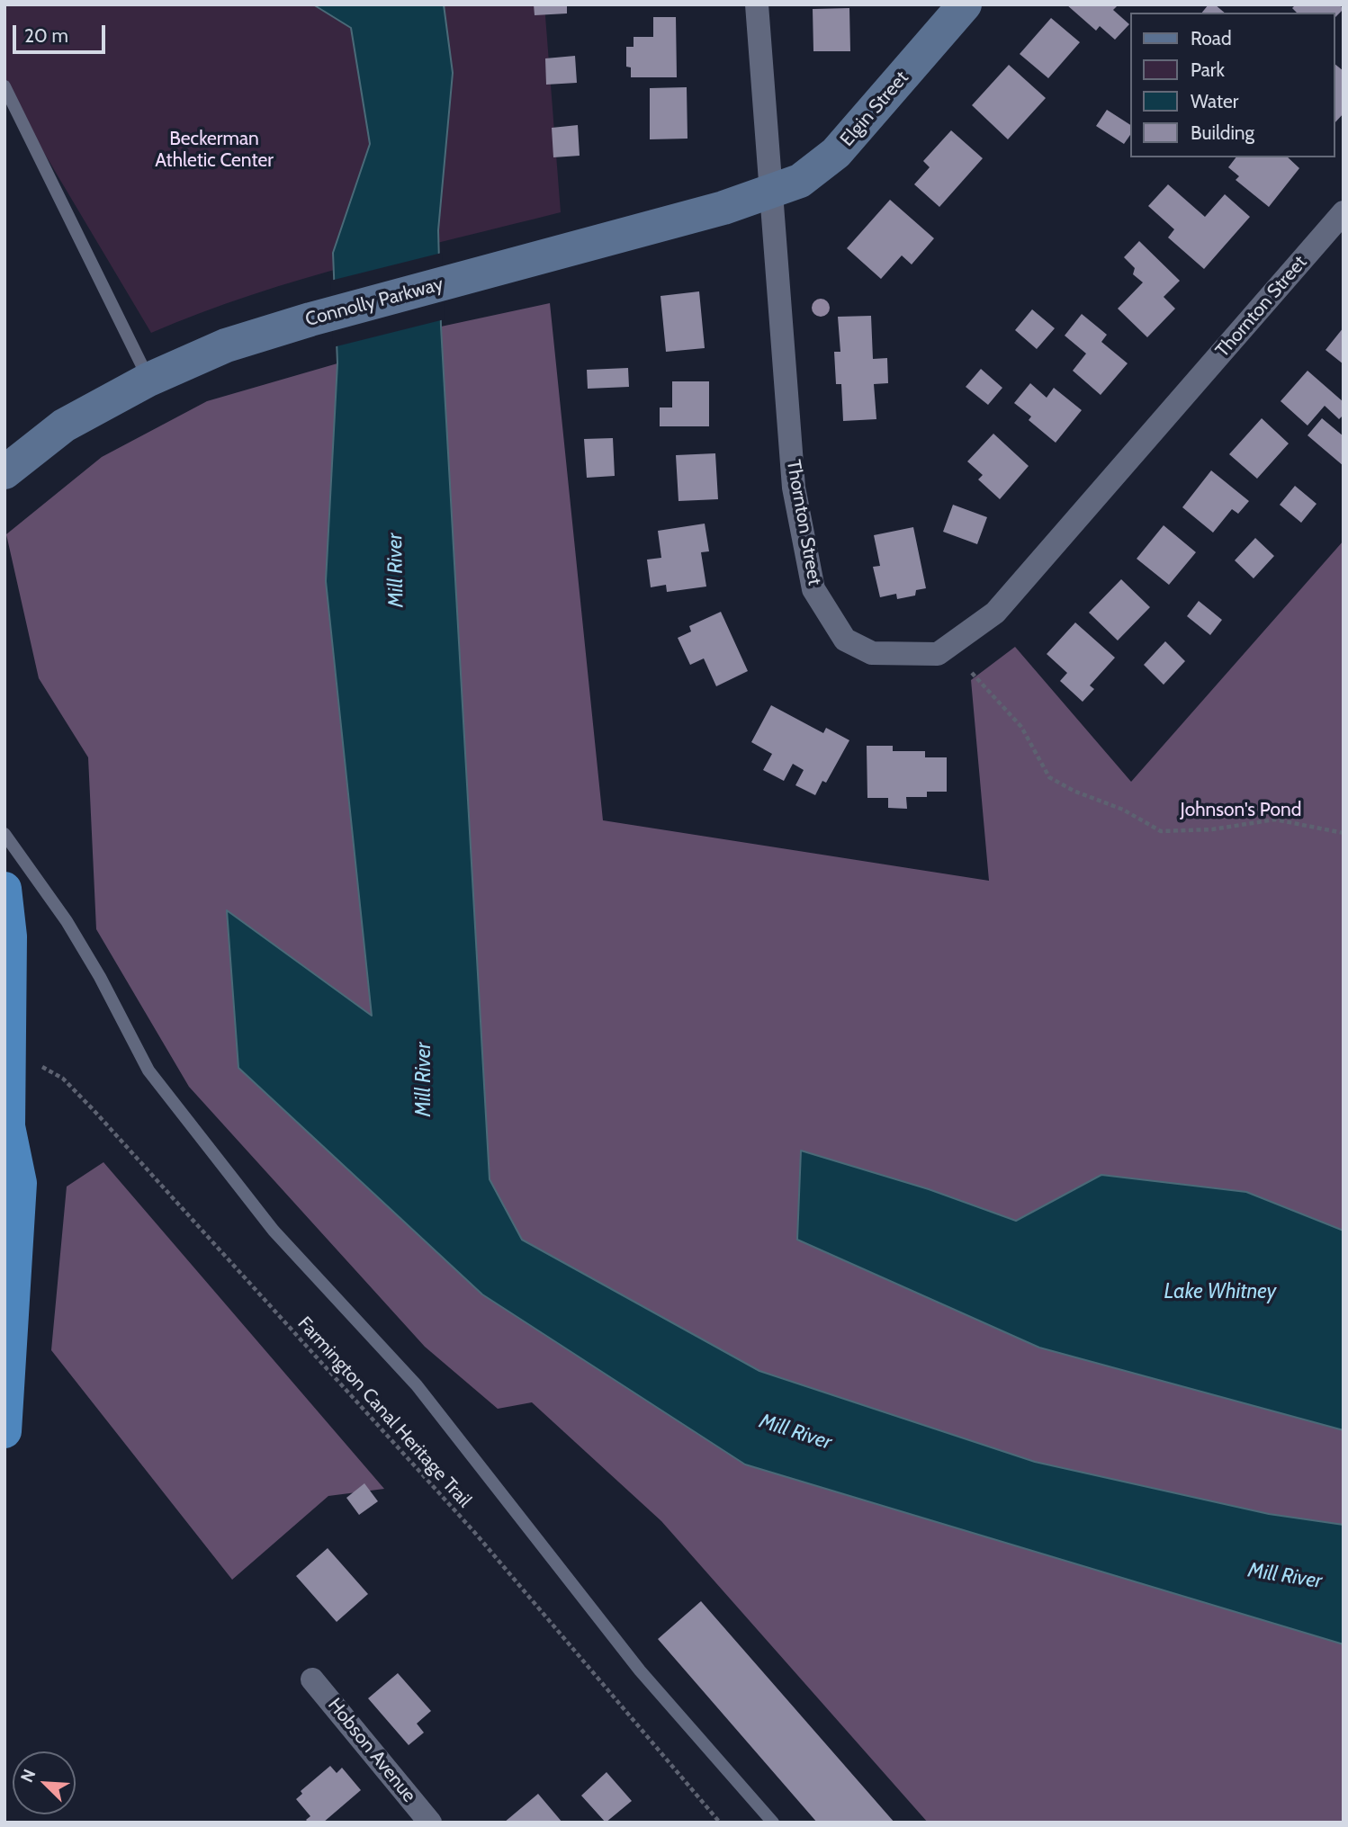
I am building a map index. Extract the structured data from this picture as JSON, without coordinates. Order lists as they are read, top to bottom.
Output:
{
  "streets": {
    "main road": ["Elgin Street", "Connolly Parkway"],
    "street": ["Thornton Street", "Hobson Avenue"],
    "path": ["Farmington Canal Heritage Trail"]
  },
  "crossings": [
    ["Elgin Street", "Connolly Parkway"],
    ["Elgin Street", "Thornton Street"],
    ["Connolly Parkway", "Thornton Street"]
  ],
  "water": ["Mill River", "Lake Whitney"],
  "parks": ["Beckerman Athletic Center", "Johnson's Pond"],
  "legend": [
    "Road",
    "Park",
    "Water",
    "Building"
  ],
  "scale_bar": "20 m",
  "north": "top left"
}
